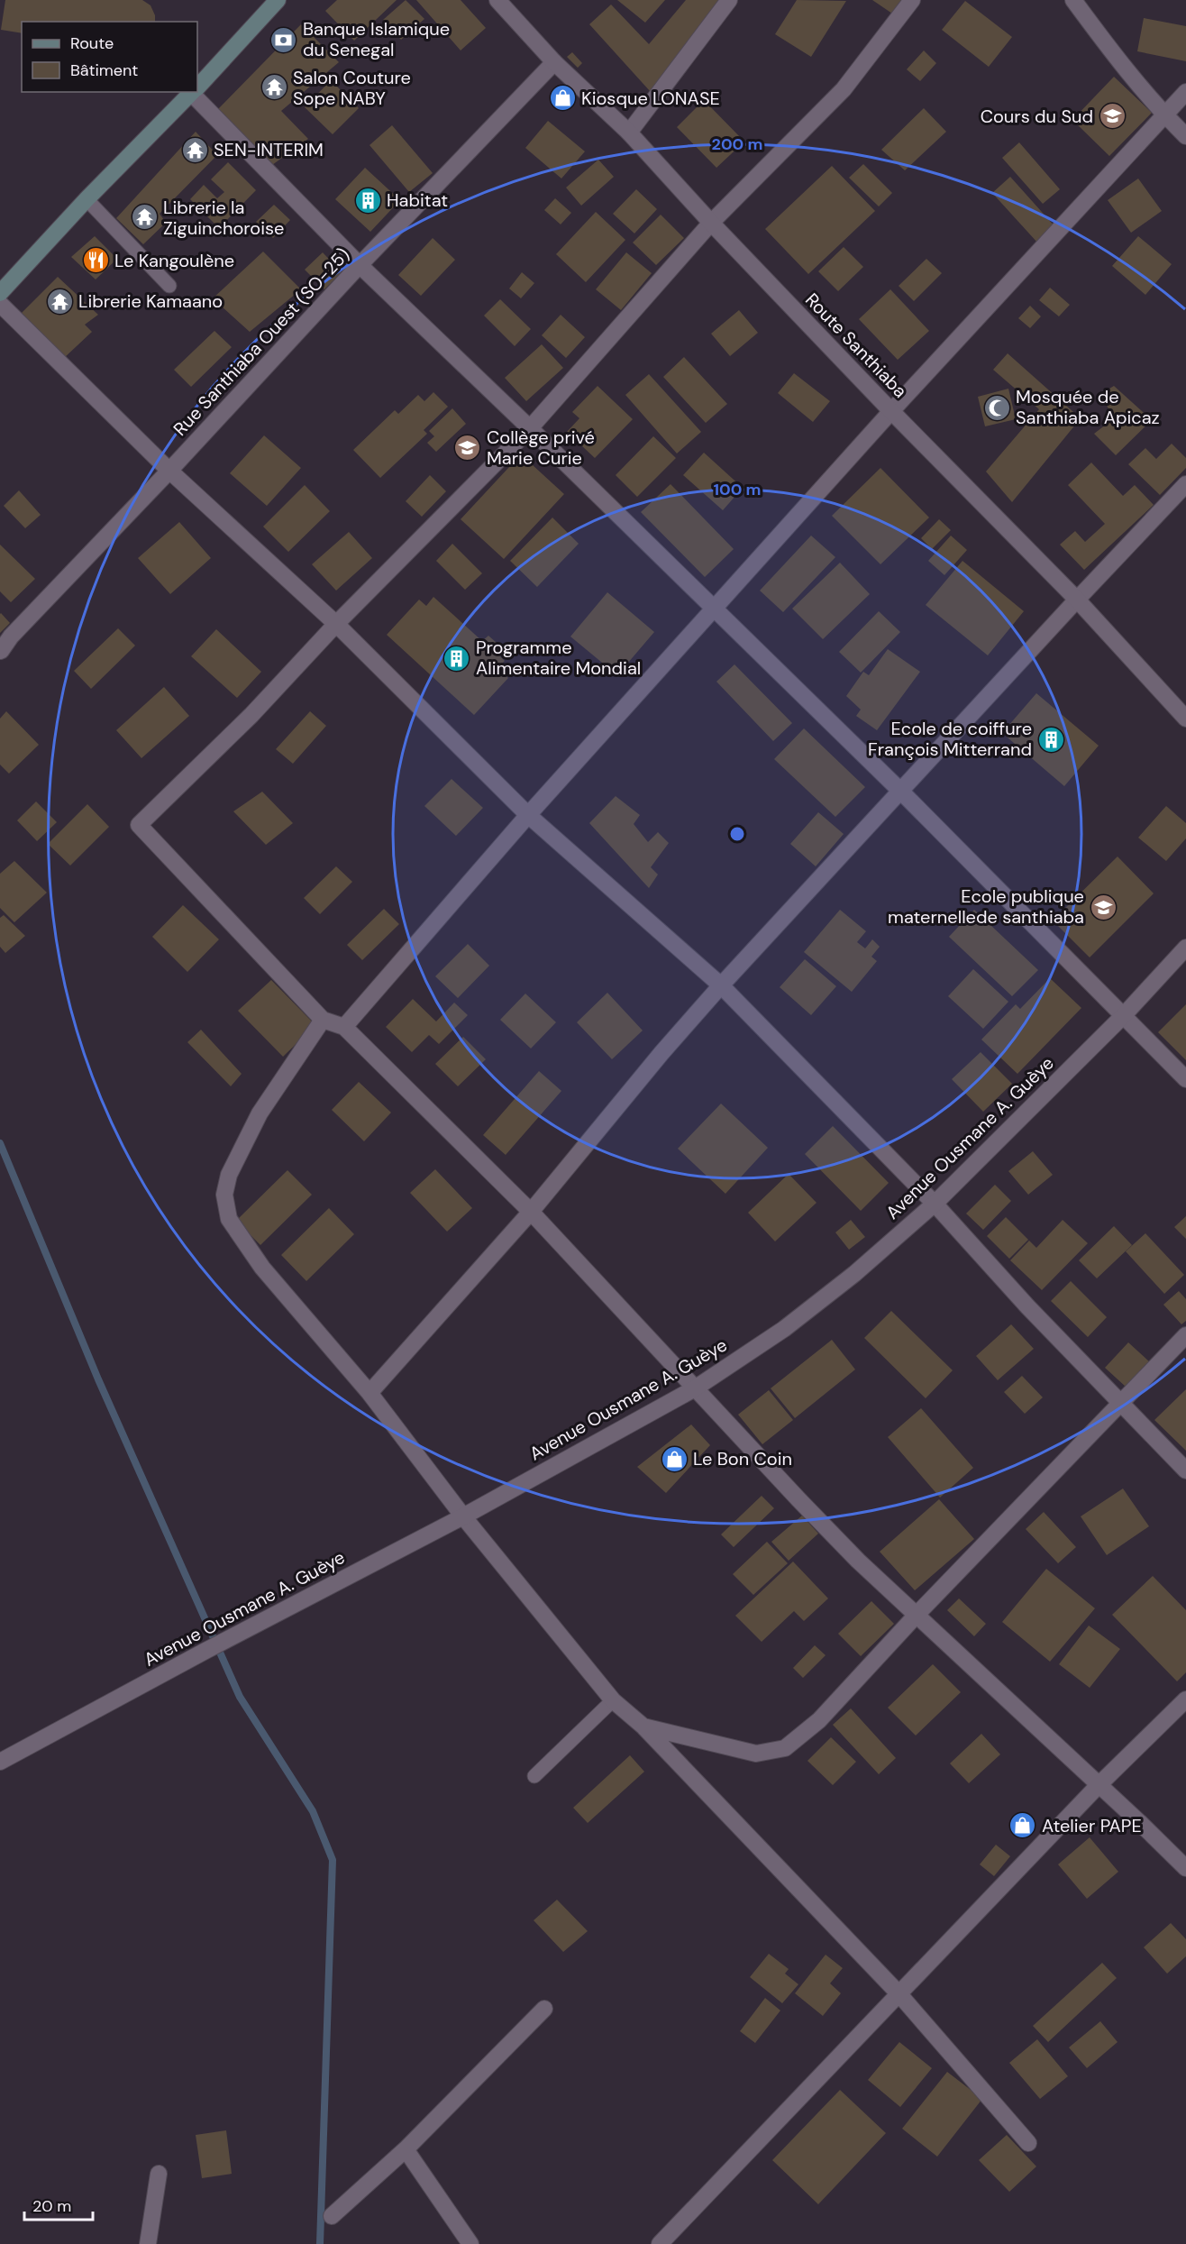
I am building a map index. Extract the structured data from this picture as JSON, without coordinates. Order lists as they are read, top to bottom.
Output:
{
  "streets": {
    "street": ["Rue Santhiaba Ouest (SO-25)", "Route Santhiaba", "Avenue Ousmane A. Guèye"]
  },
  "crossings": [
    ["Rue Santhiaba Ouest (SO-25)", "Route Santhiaba"]
  ],
  "places": {
    "bank": ["Banque Islamique du Senegal"],
    "temple": [
      "Salon Couture Sope NABY",
      "SEN-INTERIM",
      "Librerie la Ziguinchoroise",
      "Librerie Kamaano"
    ],
    "shop": ["Kiosque LONASE", "Le Bon Coin", "Atelier PAPE"],
    "school or university": ["Cours du Sud", "Collège privé Marie Curie", "Ecole publique maternellede santhiaba"],
    "building": ["Habitat", "Programme Alimentaire Mondial", "Ecole de coiffure François Mitterrand"],
    "restaurant": ["Le Kangoulène"],
    "mosque": ["Mosquée de Santhiaba Apicaz"]
  },
  "legend": ["Route", "Bâtiment"],
  "scale_bar": "20 m",
  "rings": ["200 m", "100 m"]
}
